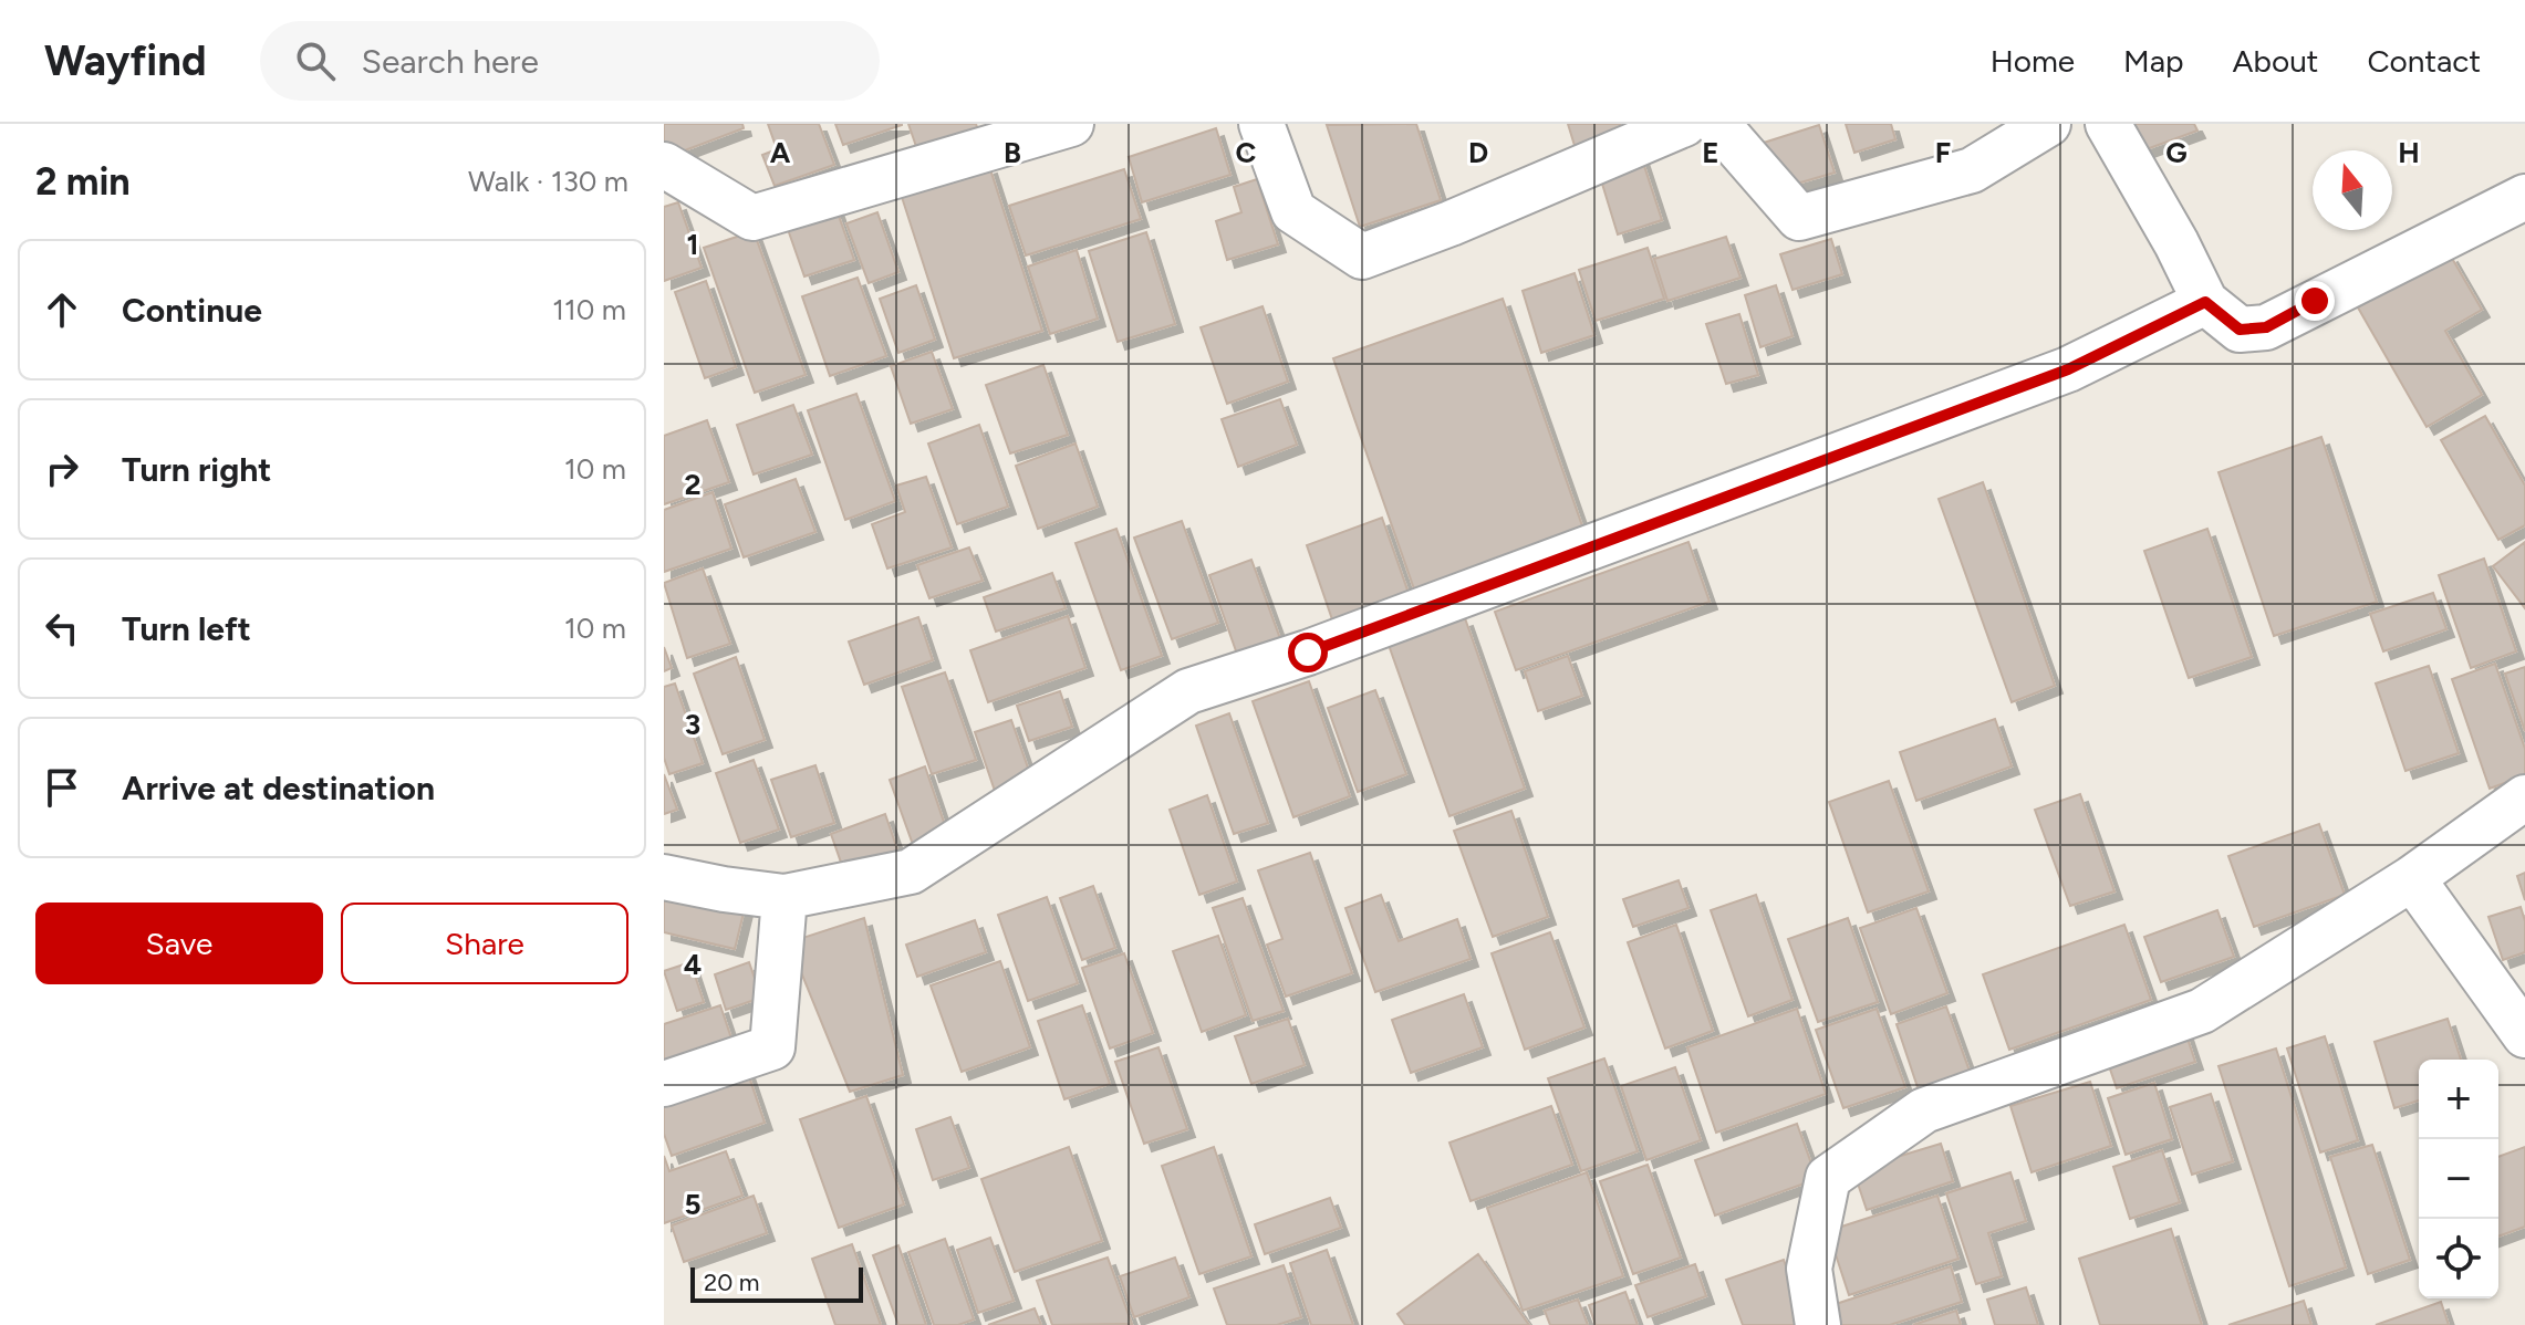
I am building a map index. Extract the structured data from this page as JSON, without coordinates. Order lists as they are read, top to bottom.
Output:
{
  "scale_bar": "20 m",
  "north": "top",
  "page": {
    "header": "Wayfind",
    "search": "Search here",
    "nav": [
      "Home",
      "Map",
      "About",
      "Contact"
    ],
    "heading": ["2 min", "Walk · 130 m"],
    "list": [
      ["Continue", "110 m"],
      ["Turn right", "10 m"],
      ["Turn left", "10 m"],
      "Arrive at destination"
    ],
    "buttons": ["Save", "Share"],
    "map_buttons": ["+", "−"],
    "scale": "20 m"
  },
  "grid": {
    "columns": [
      "A",
      "B",
      "C",
      "D",
      "E",
      "F",
      "G",
      "H"
    ],
    "rows": [
      "1",
      "2",
      "3",
      "4",
      "5"
    ]
  }
}
